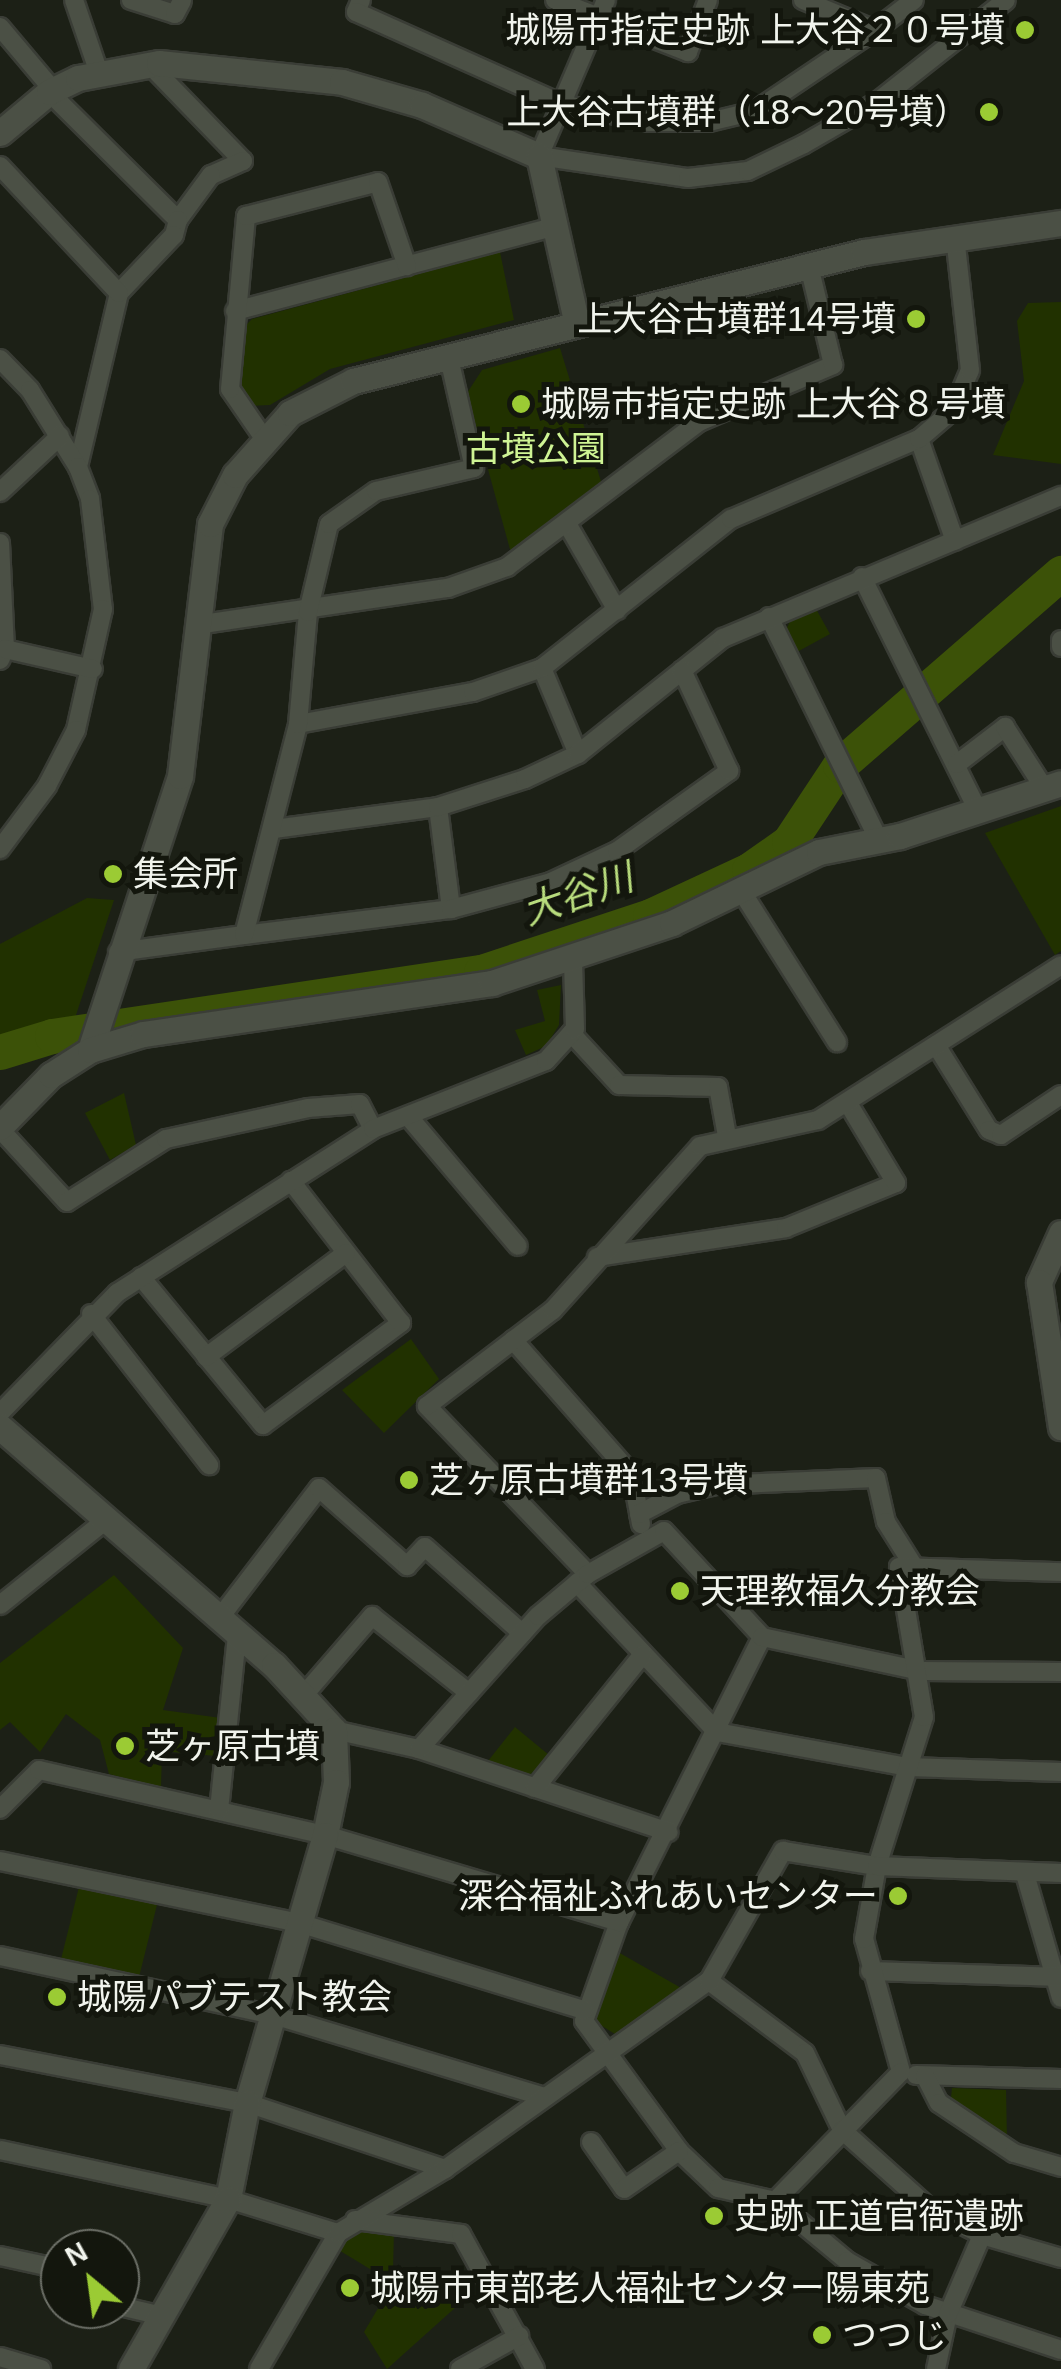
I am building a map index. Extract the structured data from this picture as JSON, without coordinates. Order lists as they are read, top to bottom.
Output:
{
  "water": ["大谷川"],
  "parks": ["古墳公園"],
  "places": [
    "城陽市指定史跡 上大谷２０号墳",
    "上大谷古墳群（18～20号墳）",
    "上大谷古墳群14号墳",
    "城陽市指定史跡 上大谷８号墳",
    "集会所",
    "芝ヶ原古墳群13号墳",
    "天理教福久分教会",
    "芝ヶ原古墳",
    "深谷福祉ふれあいセンター",
    "城陽パブテスト教会",
    "史跡 正道官衙遺跡",
    "城陽市東部老人福祉センター陽東苑",
    "つつじ"
  ],
  "north": "top left"
}
